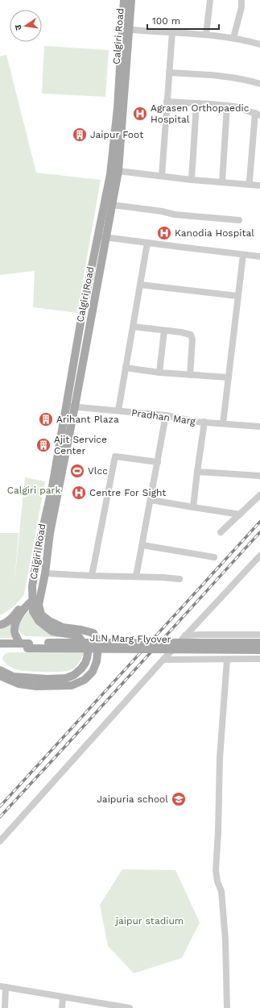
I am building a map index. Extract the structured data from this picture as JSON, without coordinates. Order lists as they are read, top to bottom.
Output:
{
  "streets": {
    "main road": ["Calgiri Road", "JLN Marg Flyover"],
    "street": ["Pradhan Marg"]
  },
  "crossings": [
    ["Calgiri Road", "Pradhan Marg"]
  ],
  "parks": ["Calgiri park", "jaipur stadium"],
  "places": {
    "hospital": ["Agrasen Orthopaedic Hospital", "Kanodia Hospital", "Centre For Sight"],
    "building": ["Jaipur Foot", "Arihant Plaza", "Ajit Service Center"],
    "sports": ["Vlcc"],
    "school or university": ["Jaipuria school"]
  },
  "scale_bar": "100 m",
  "north": "left"
}
